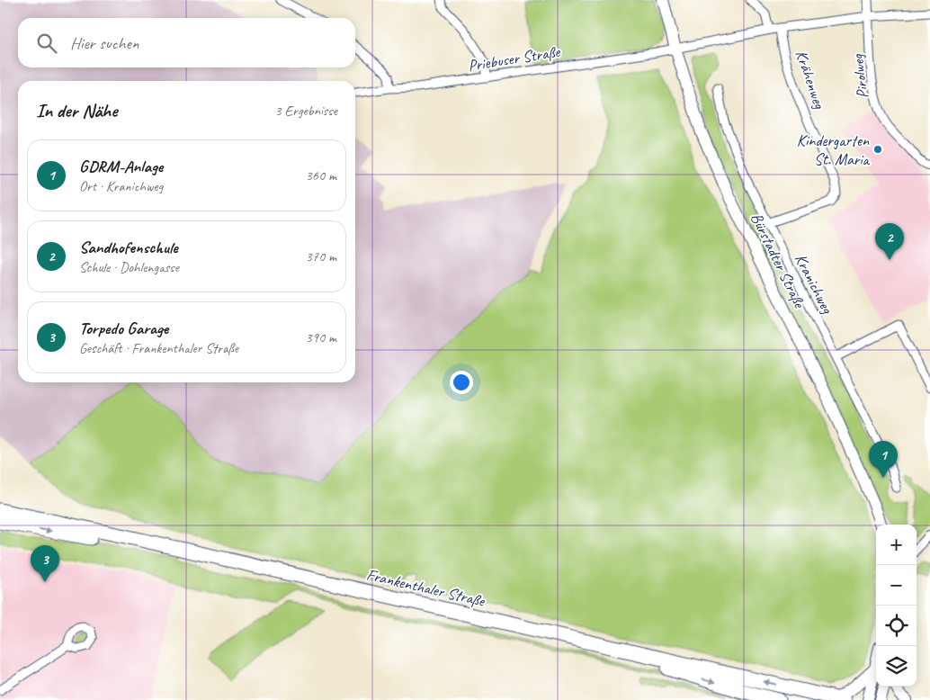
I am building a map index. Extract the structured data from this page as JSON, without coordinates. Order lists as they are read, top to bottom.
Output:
{
  "streets": {
    "main road": ["Bürstadter Straße", "Frankenthaler Straße"],
    "street": [
      "Priebuser Straße",
      "Pirolweg",
      "Krähenweg",
      "Kranichweg"
    ]
  },
  "crossings": [
    ["Priebuser Straße", "Pirolweg"],
    ["Priebuser Straße", "Krähenweg"],
    ["Priebuser Straße", "Bürstadter Straße"],
    ["Krähenweg", "Kranichweg"]
  ],
  "places": ["Kindergarten St. Maria"],
  "page": {
    "search": "Hier suchen",
    "heading": ["In der Nähe", "3 Ergebnisse"],
    "list": [
      {
        "mark": "1",
        "name": "GDRM-Anlage",
        "note": "Ort · Kranichweg",
        "value": "360 m"
      },
      {
        "mark": "2",
        "name": "Sandhofenschule",
        "note": "Schule · Dohlengasse",
        "value": "370 m"
      },
      {
        "mark": "3",
        "name": "Torpedo Garage",
        "note": "Geschäft · Frankenthaler Straße",
        "value": "390 m"
      }
    ],
    "pins": ["2", "1", "3"],
    "map_buttons": ["+", "−"]
  }
}
